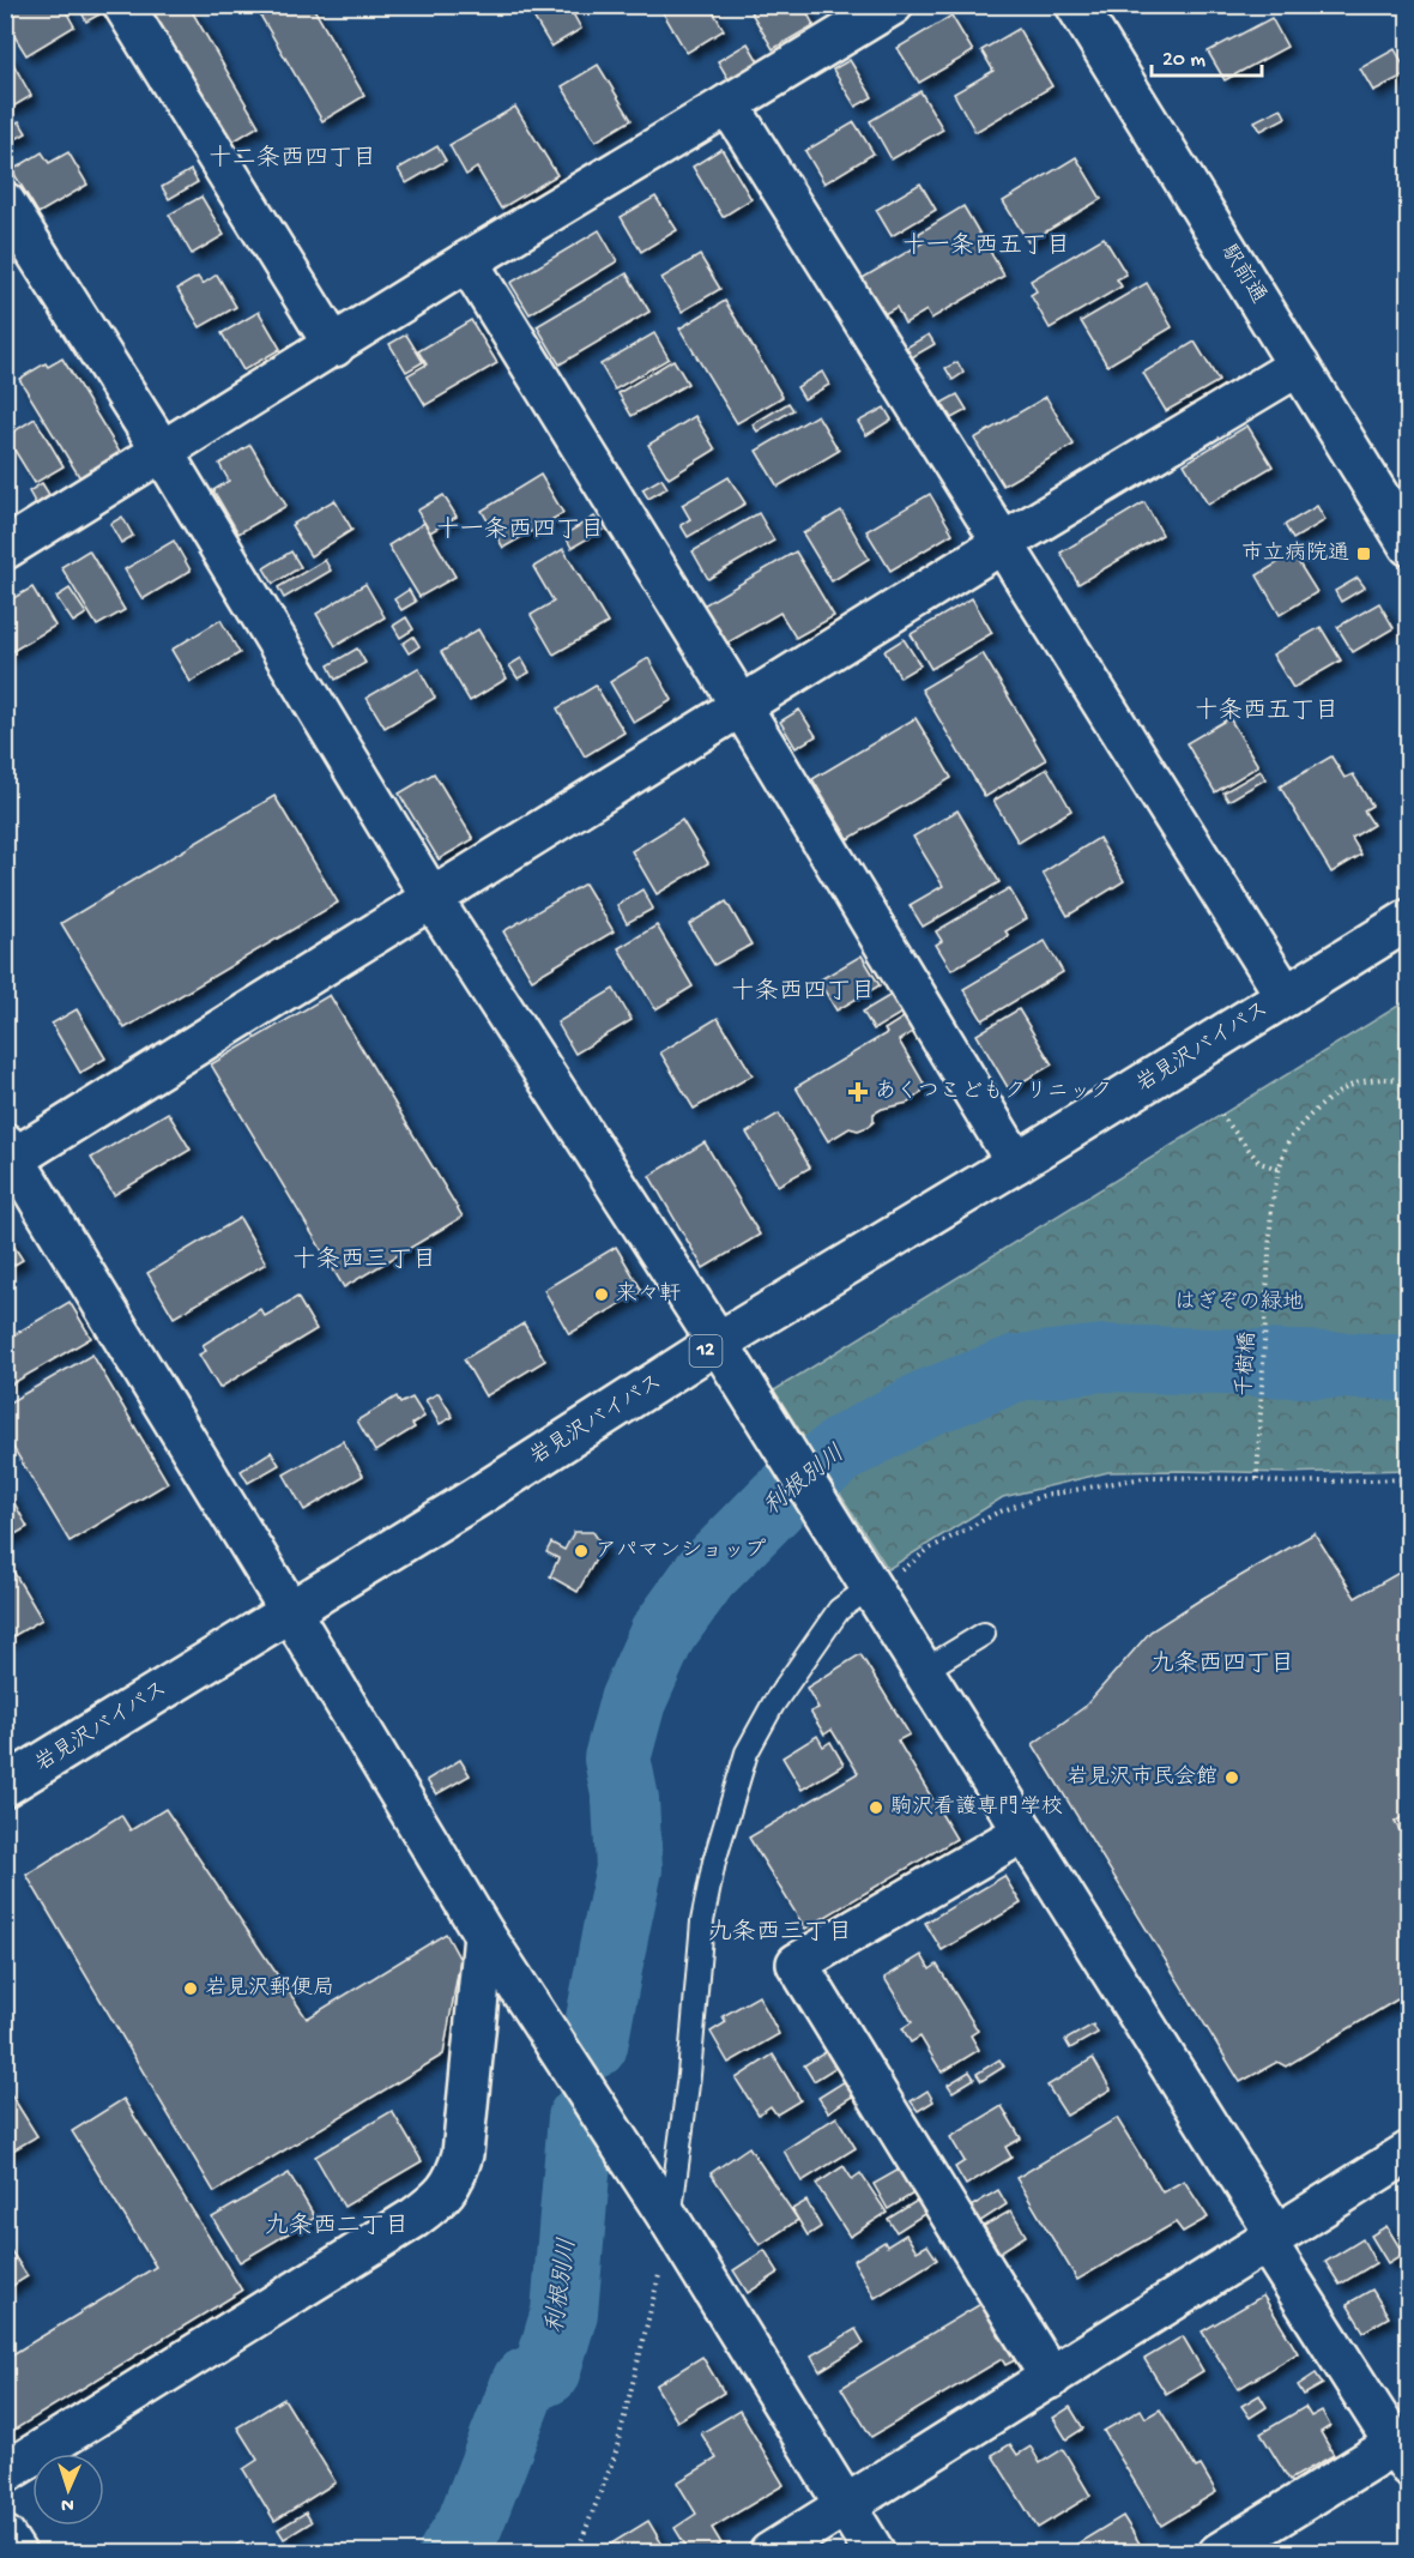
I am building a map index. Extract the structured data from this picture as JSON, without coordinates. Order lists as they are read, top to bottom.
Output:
{
  "streets": {
    "main road": ["駅前通", "岩見沢バイパス", "12"],
    "path": ["千樹橋"]
  },
  "districts": [
    "十二条西四丁目",
    "十一条西五丁目",
    "十一条西四丁目",
    "十条西五丁目",
    "十条西四丁目",
    "十条西三丁目",
    "九条西四丁目",
    "九条西三丁目",
    "九条西二丁目"
  ],
  "water": ["利根別川"],
  "parks": ["はぎぞの緑地"],
  "places": {
    "transit": ["市立病院通"],
    "health": ["あくつこどもクリニック"],
    "other": [
      "来々軒",
      "アパマンショップ",
      "岩見沢市民会館",
      "駒沢看護専門学校",
      "岩見沢郵便局"
    ]
  },
  "scale_bar": "20 m",
  "north": "bottom"
}
